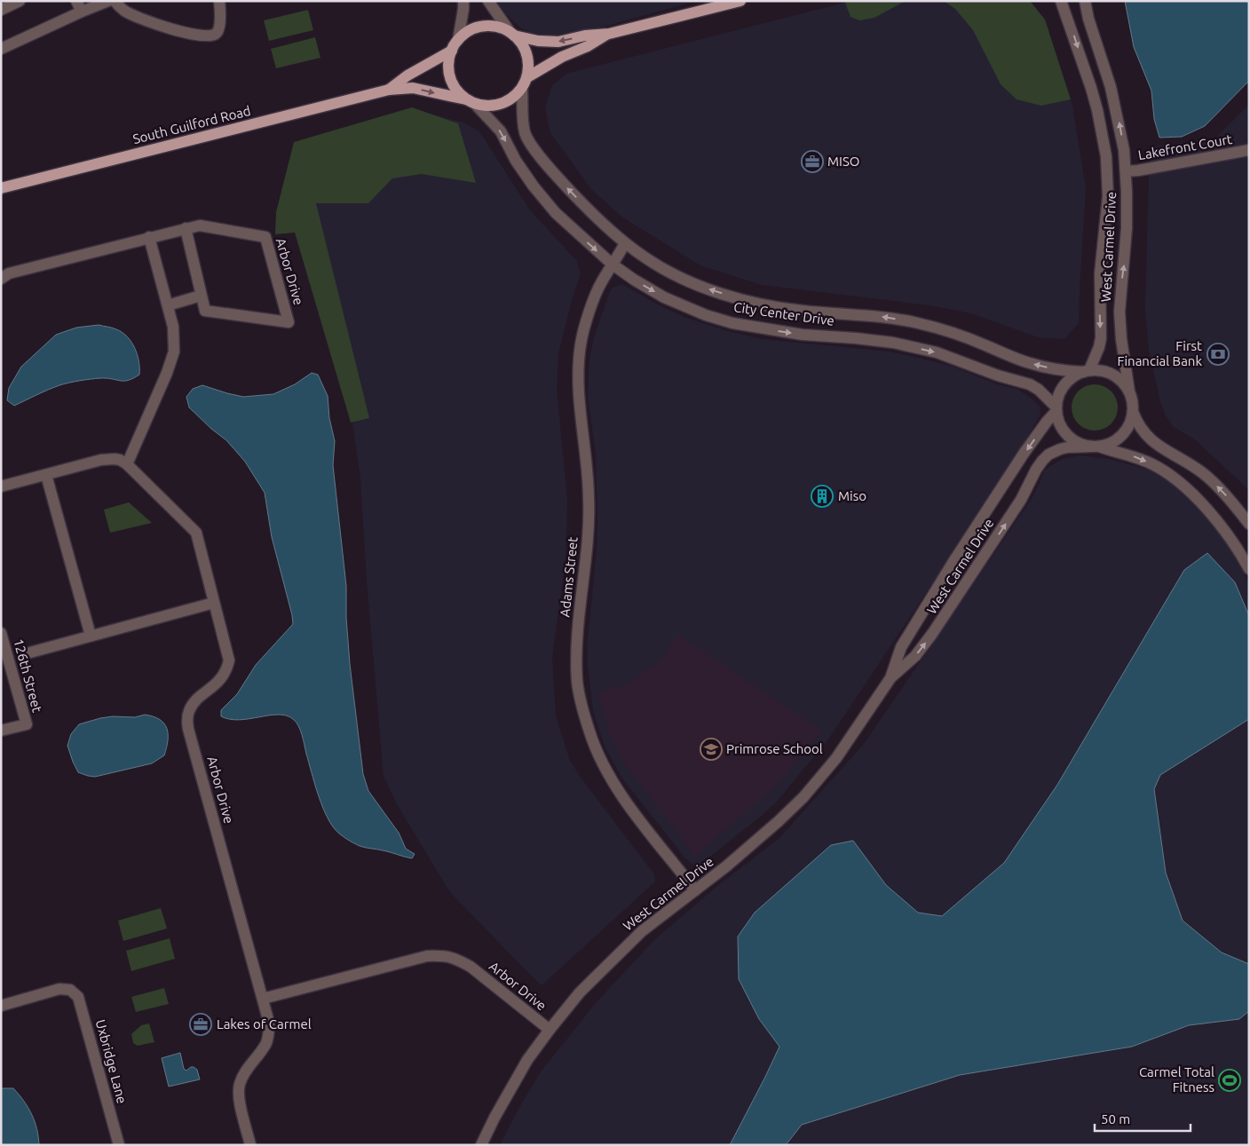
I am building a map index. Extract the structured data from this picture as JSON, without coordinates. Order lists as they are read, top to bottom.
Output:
{
  "streets": {
    "main road": ["South Guilford Road"],
    "street": [
      "Lakefront Court",
      "West Carmel Drive",
      "Arbor Drive",
      "City Center Drive",
      "Adams Street",
      "126th Street",
      "Uxbridge Lane"
    ]
  },
  "crossings": [
    ["South Guilford Road", "City Center Drive"],
    ["Lakefront Court", "West Carmel Drive"],
    ["West Carmel Drive", "Arbor Drive"],
    ["West Carmel Drive", "City Center Drive"],
    ["West Carmel Drive", "Adams Street"],
    ["City Center Drive", "Adams Street"]
  ],
  "places": {
    "office": ["MISO", "Lakes of Carmel"],
    "bank": ["First Financial Bank"],
    "building": ["Miso"],
    "school or university": ["Primrose School"],
    "sports": ["Carmel Total Fitness"]
  },
  "scale_bar": "50 m"
}
